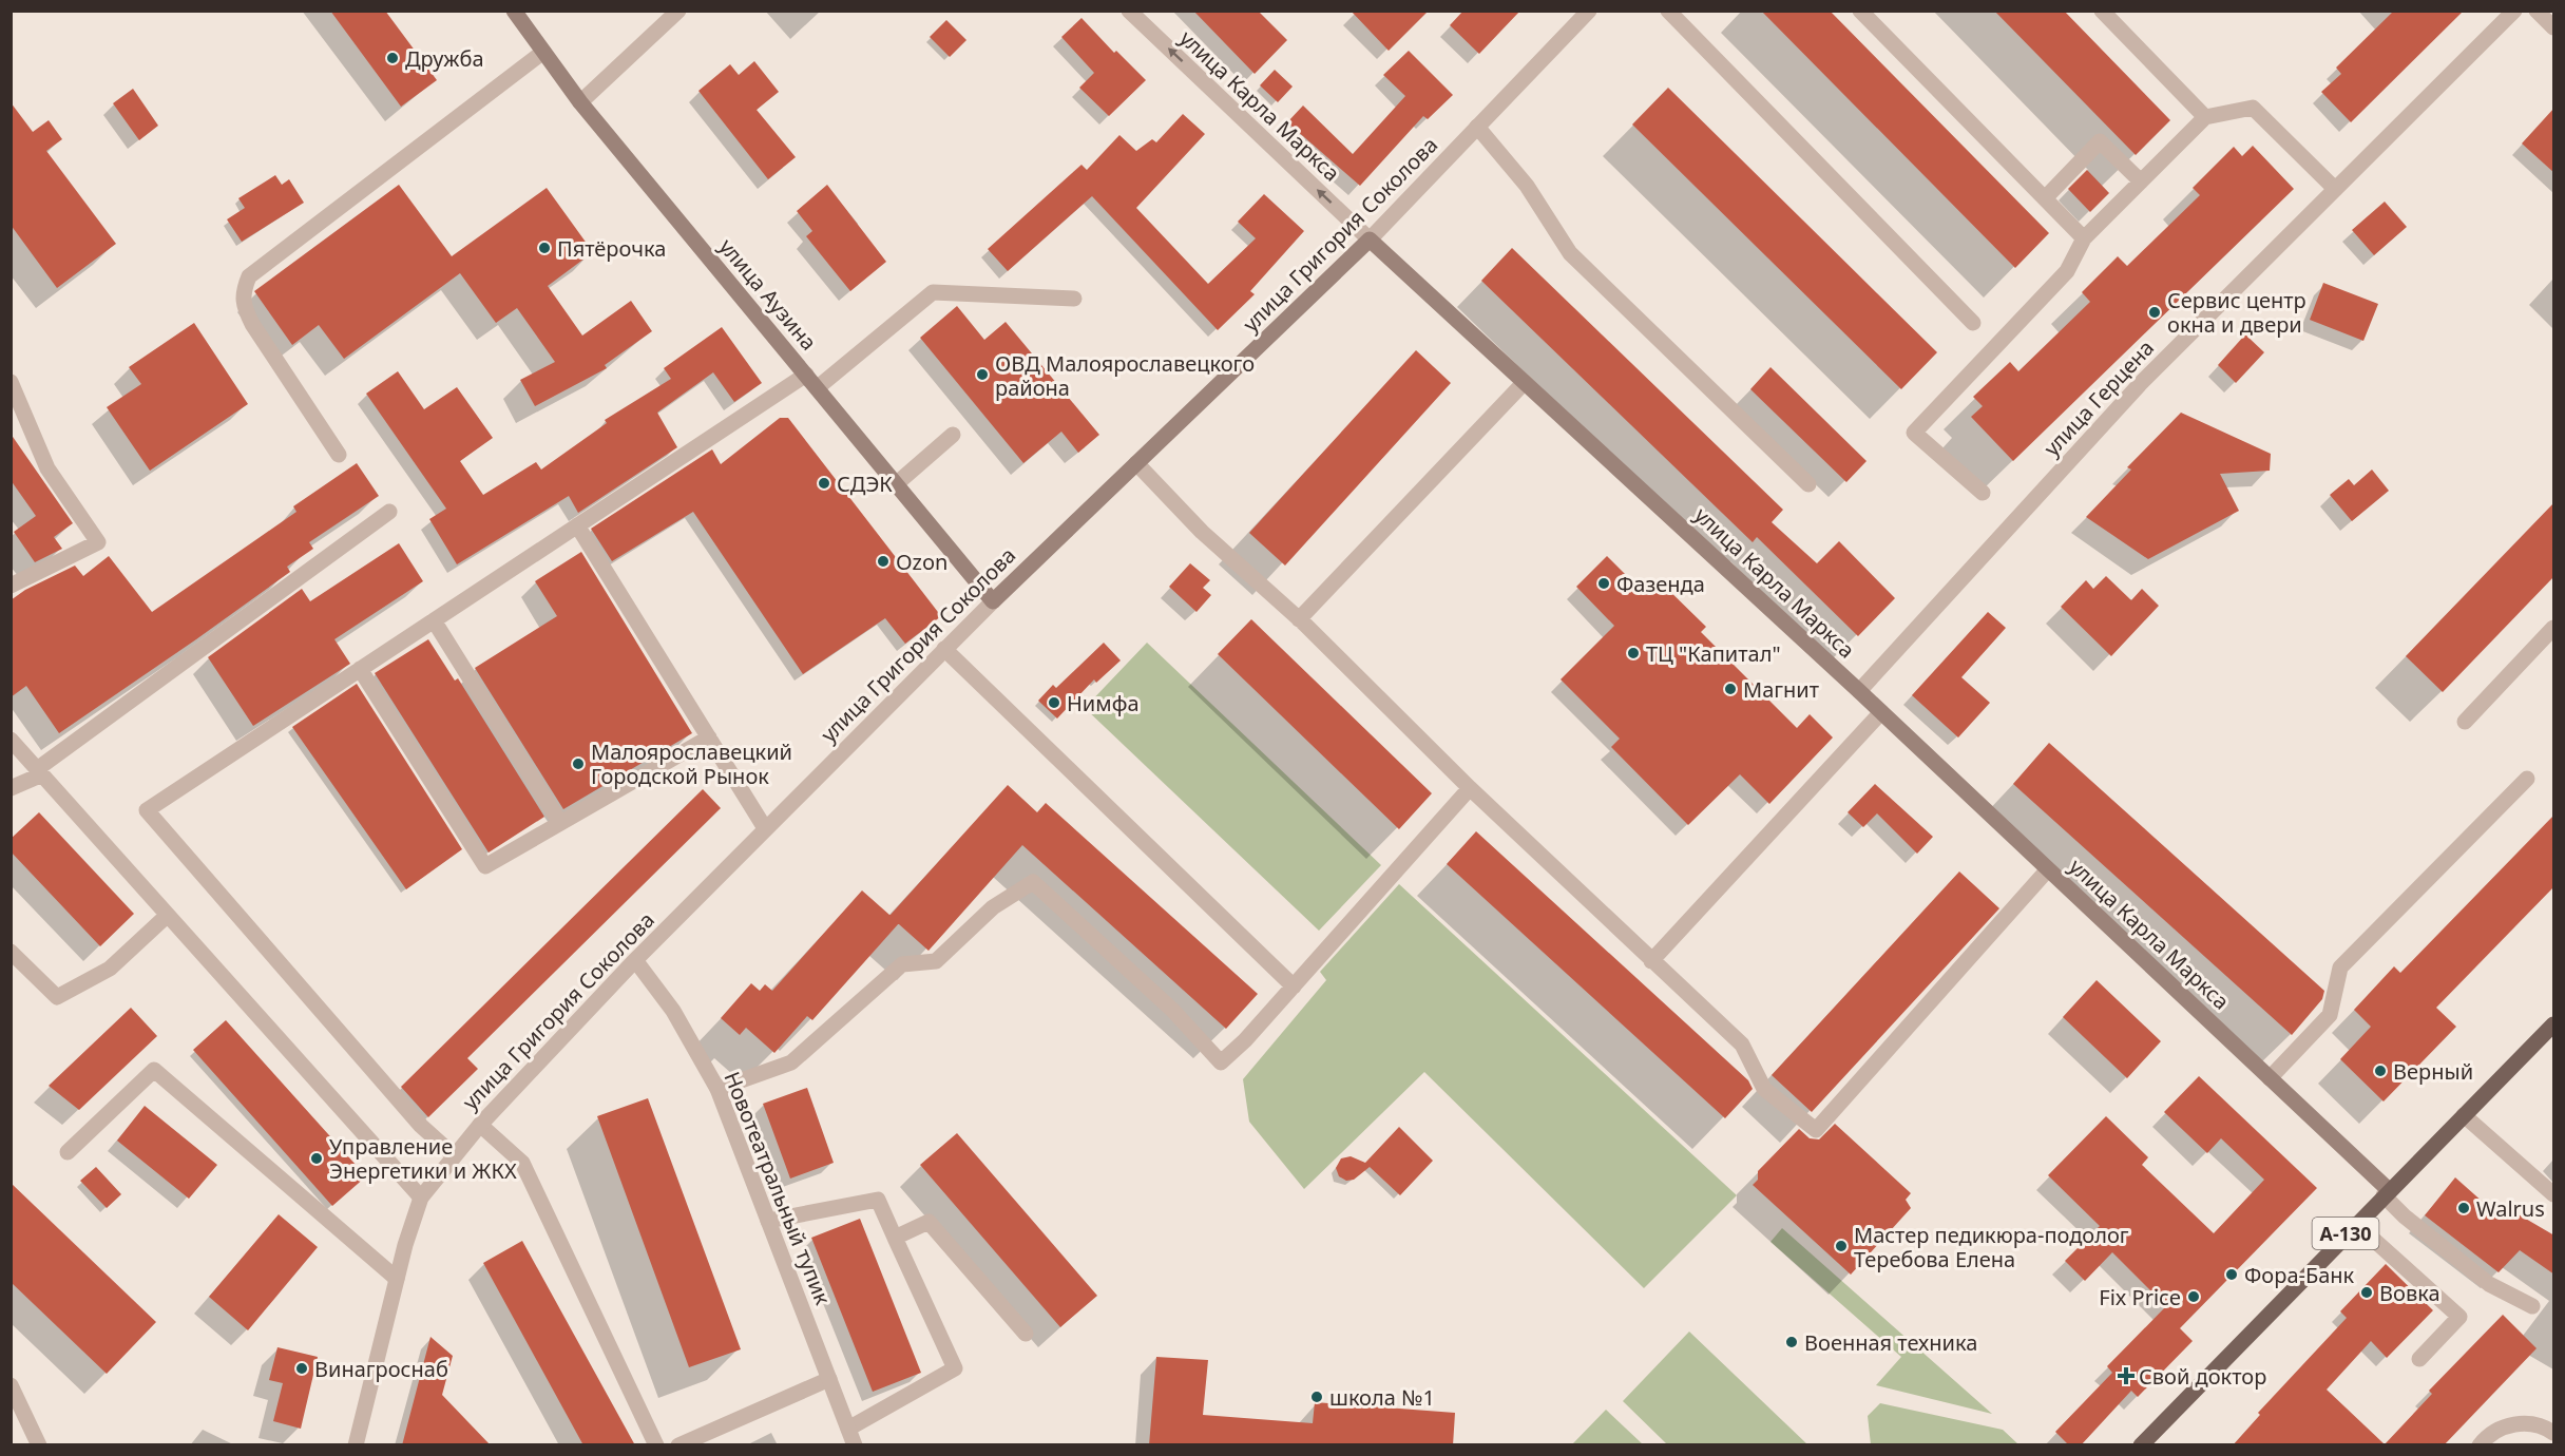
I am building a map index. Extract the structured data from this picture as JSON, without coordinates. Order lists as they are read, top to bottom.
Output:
{
  "streets": {
    "main road": [
      "улица Карла Маркса",
      "улица Григория Соколова",
      "улица Аузина",
      "А-130"
    ],
    "street": ["улица Герцена", "Новотеатральный тупик"]
  },
  "crossings": [
    ["улица Карла Маркса", "улица Григория Соколова"],
    ["улица Карла Маркса", "улица Герцена"],
    ["улица Карла Маркса", "А-130"],
    ["улица Григория Соколова", "улица Аузина"],
    ["улица Григория Соколова", "Новотеатральный тупик"]
  ],
  "places": {
    "other": [
      "Дружба",
      "Пятёрочка",
      "Сервис центр окна и двери",
      "ОВД Малоярославецкого района",
      "СДЭК",
      "Ozon",
      "Фазенда",
      "ТЦ \"Капитал\"",
      "Магнит",
      "Нимфа",
      "Малоярославецкий Городской Рынок",
      "Верный",
      "Управление Энергетики и ЖКХ",
      "Walrus",
      "Мастер педикюра-подолог Теребова Елена",
      "Фора-Банк",
      "Вовка",
      "Fix Price",
      "Военная техника",
      "Винагроснаб",
      "школа №1"
    ],
    "health": ["Свой доктор"]
  }
}
